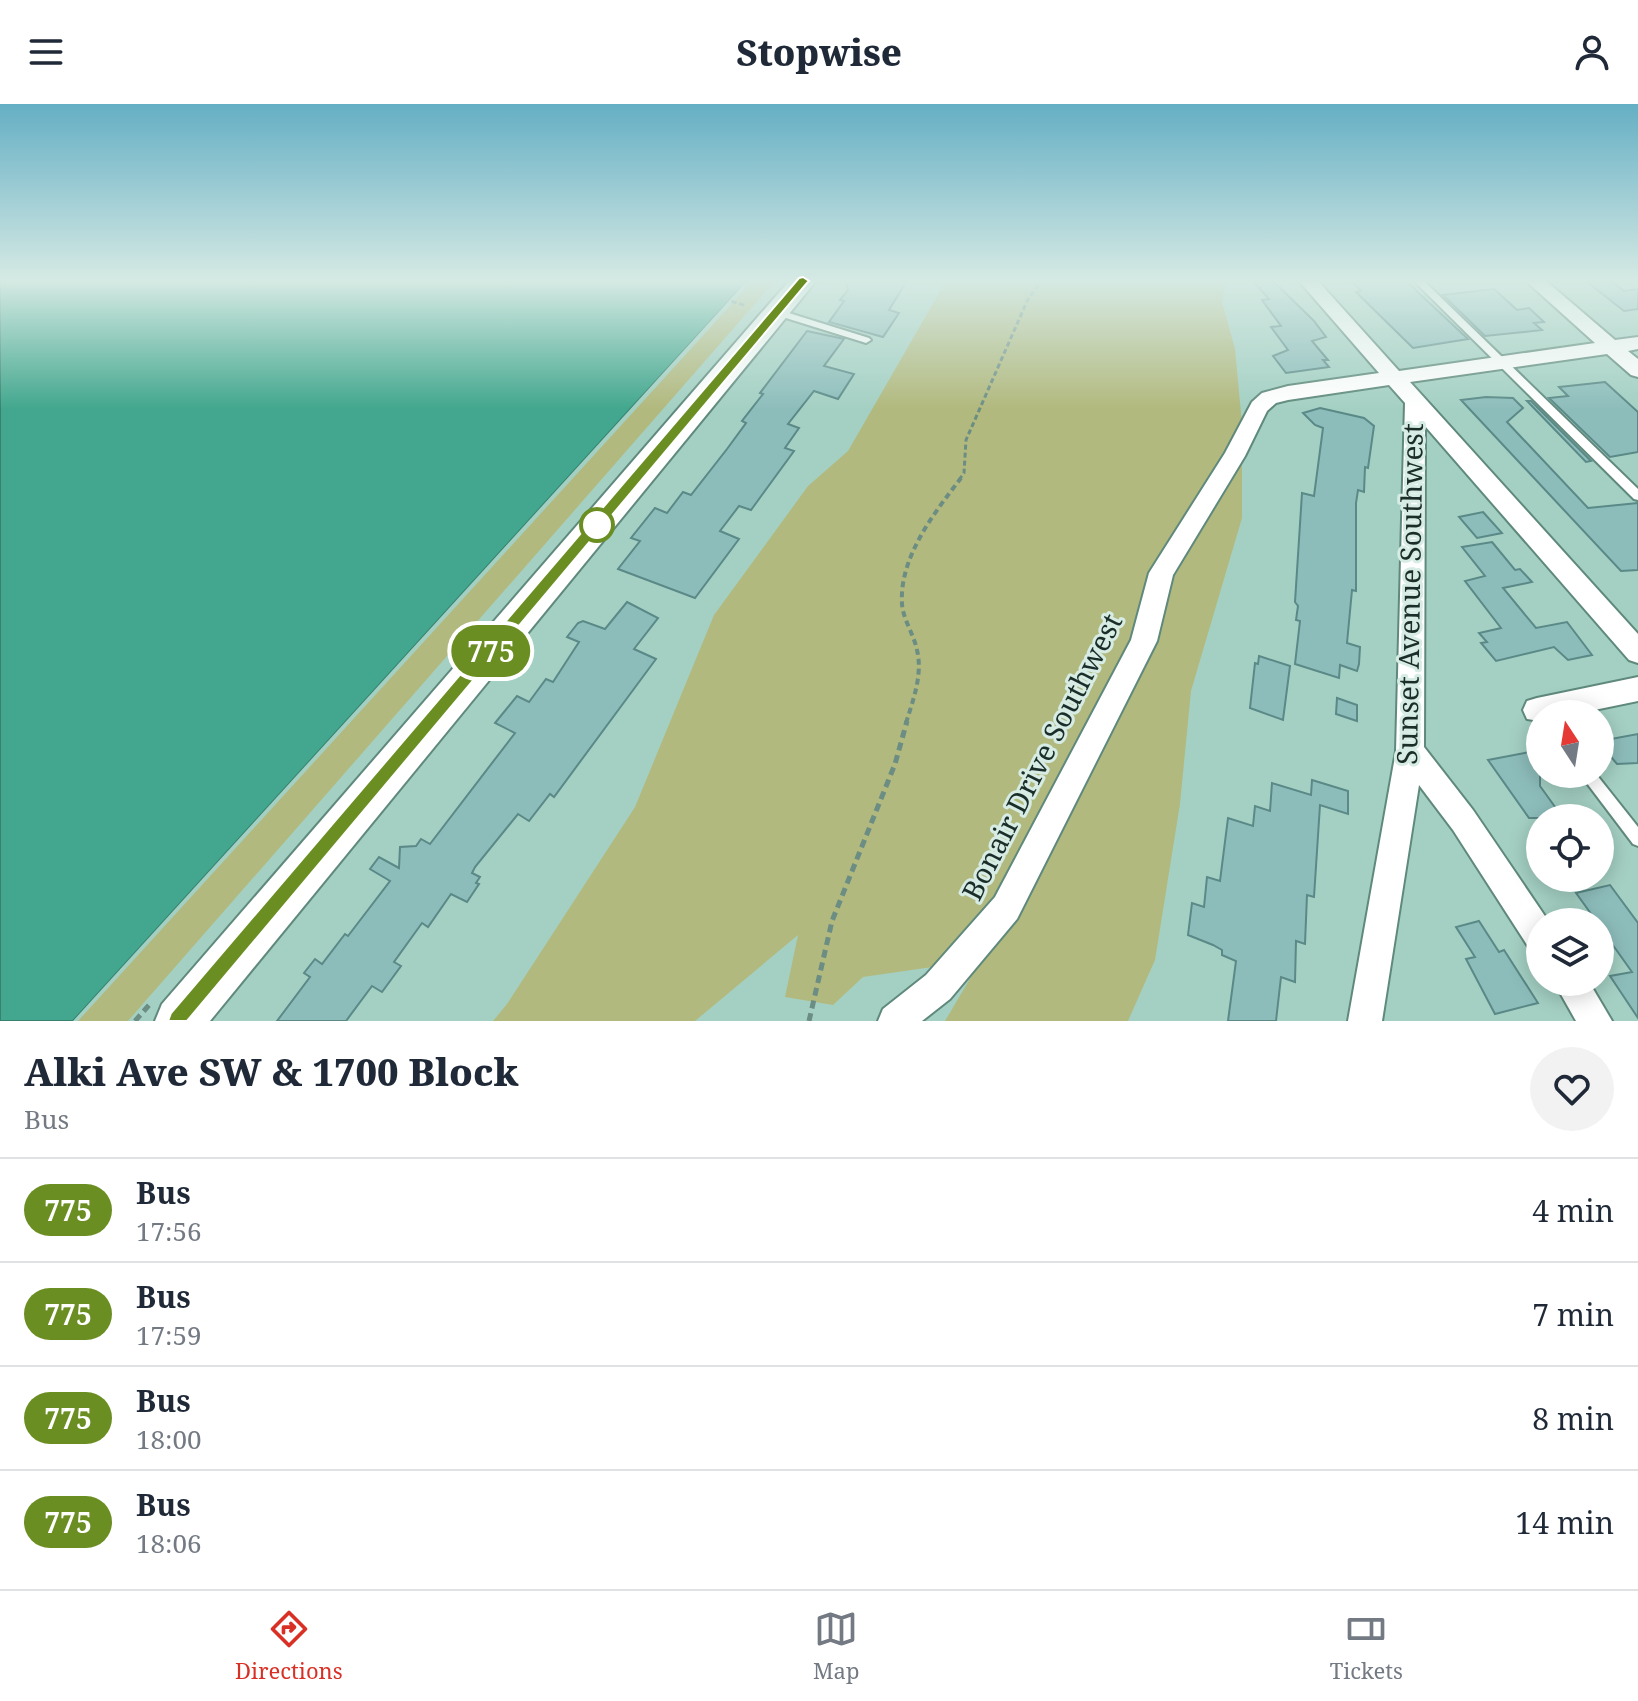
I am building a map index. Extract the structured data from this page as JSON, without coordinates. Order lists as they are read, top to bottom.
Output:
{
  "streets": {
    "street": ["Sunset Avenue Southwest", "Bonair Drive Southwest"]
  },
  "lines": ["bus line 775"],
  "north": "top",
  "page": {
    "header": "Stopwise",
    "on_map": "775",
    "heading": ["Alki Ave SW & 1700 Block", "Bus"],
    "list": [
      {
        "mark": "775",
        "name": "Bus",
        "note": "17:56",
        "value": "4 min"
      },
      {
        "mark": "775",
        "name": "Bus",
        "note": "17:59",
        "value": "7 min"
      },
      {
        "mark": "775",
        "name": "Bus",
        "note": "18:00",
        "value": "8 min"
      },
      {
        "mark": "775",
        "name": "Bus",
        "note": "18:06",
        "value": "14 min"
      }
    ],
    "tabs": ["Directions", "Map", "Tickets"]
  }
}
